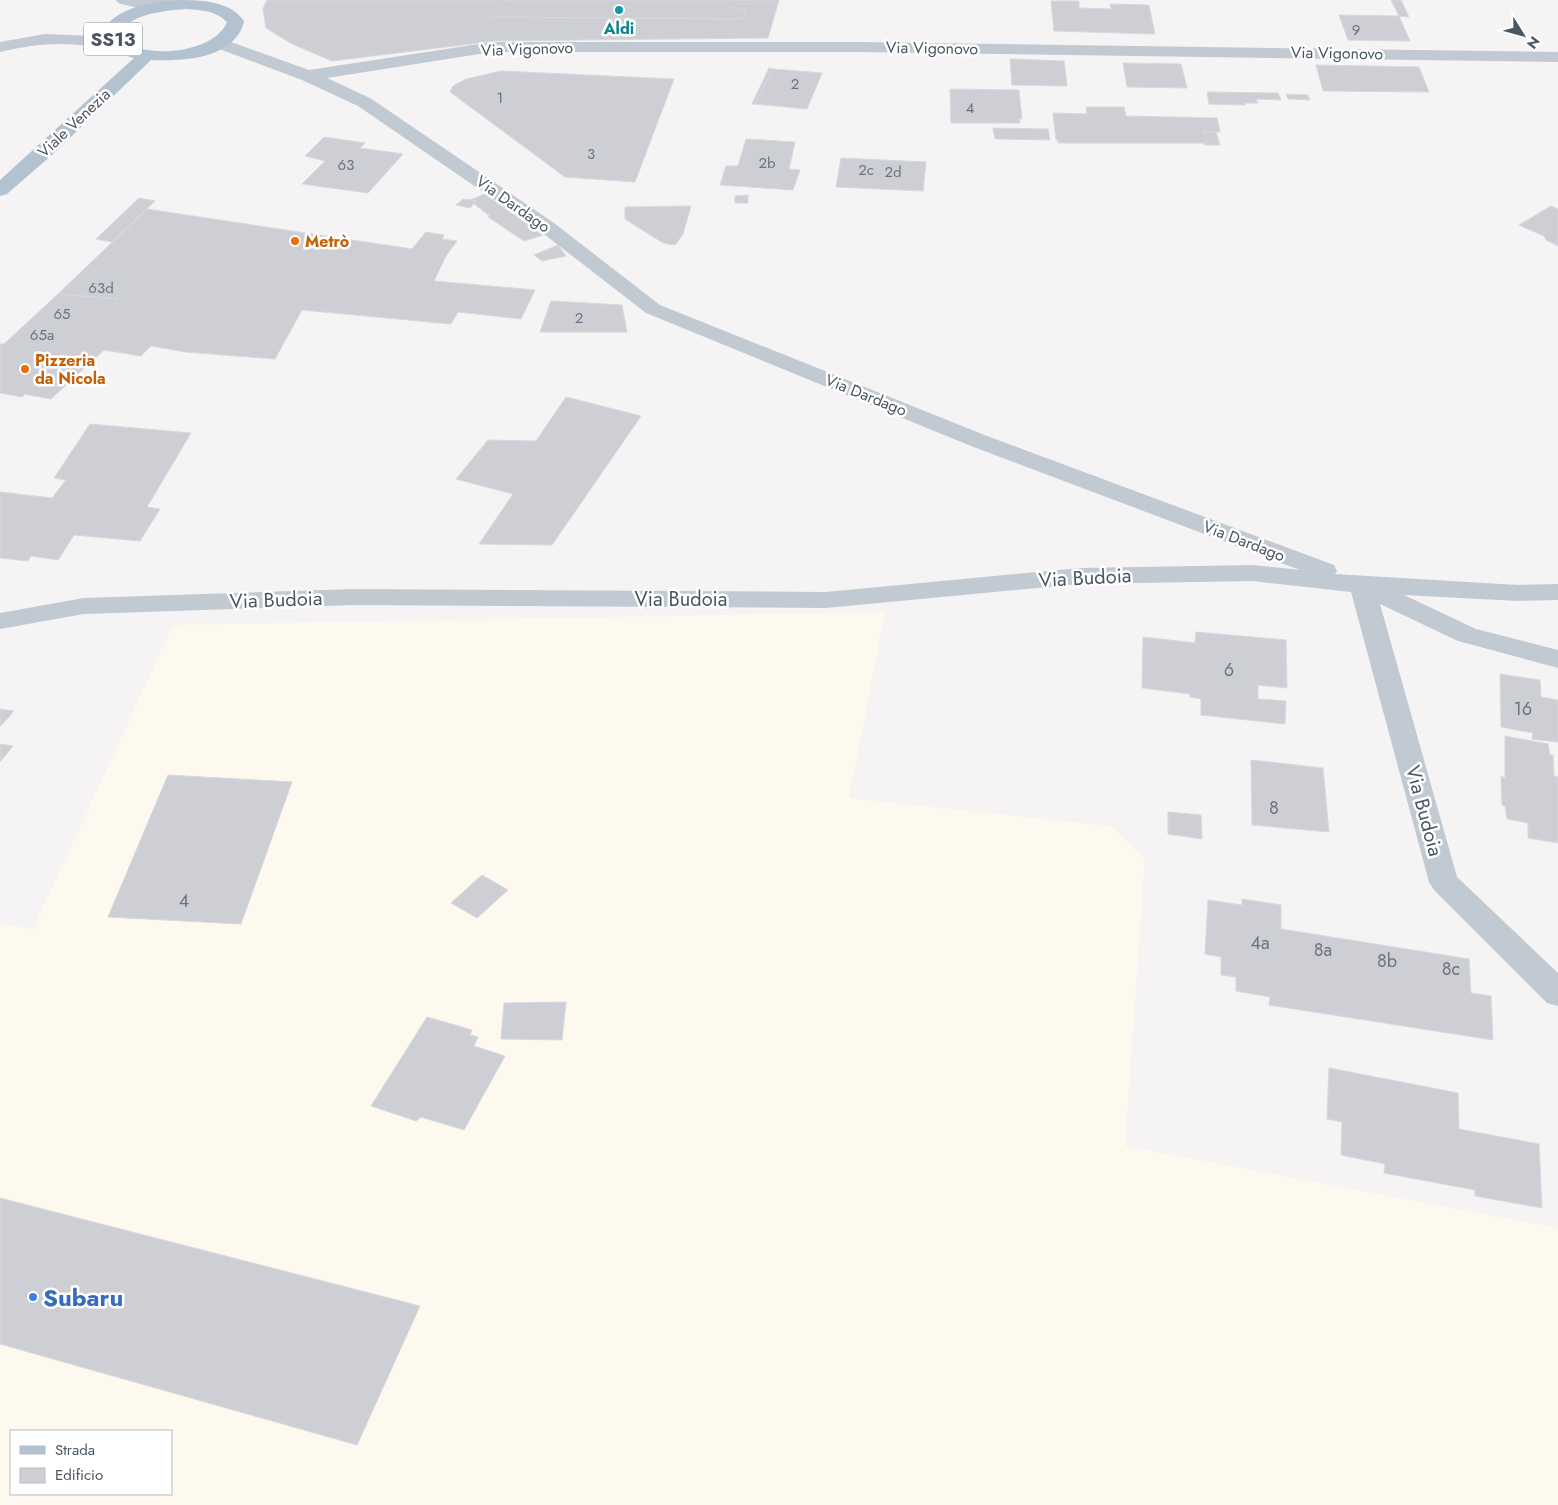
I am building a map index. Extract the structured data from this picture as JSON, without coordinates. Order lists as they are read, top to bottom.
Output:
{
  "streets": {
    "main road": ["SS13", "Viale Venezia"],
    "street": ["Via Vigonovo", "Via Dardago", "Via Budoia"]
  },
  "crossings": [
    ["SS13", "Viale Venezia"],
    ["SS13", "Via Dardago"],
    ["Via Vigonovo", "Via Dardago"],
    ["Via Dardago", "Via Budoia"]
  ],
  "places": [
    "Aldi",
    "Metrò",
    "Pizzeria da Nicola",
    "Subaru"
  ],
  "house_numbers": [
    "9",
    "2",
    "1",
    "4",
    "3",
    "2b",
    "63",
    "2c",
    "2d",
    "63d",
    "65",
    "2",
    "65a",
    "6",
    "16",
    "8",
    "4",
    "4a",
    "8a",
    "8b",
    "8c"
  ],
  "legend": ["Strada", "Edificio"],
  "north": "bottom right"
}
